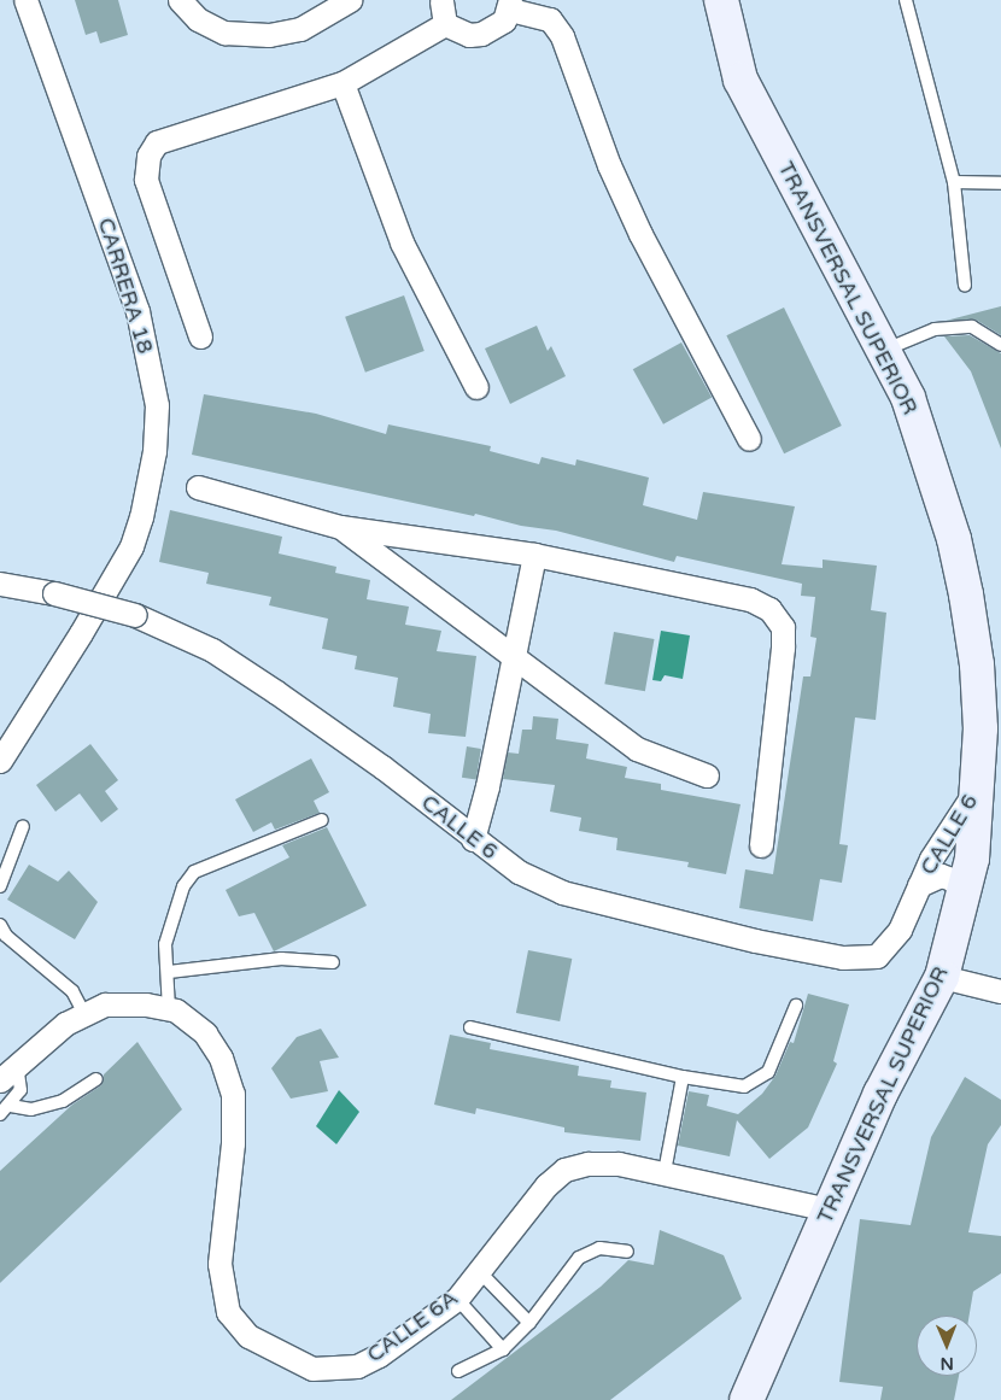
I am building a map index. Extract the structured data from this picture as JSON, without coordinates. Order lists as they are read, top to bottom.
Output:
{
  "streets": {
    "main road": ["TRANSVERSAL SUPERIOR"],
    "street": ["CARRERA 18", "CALLE 6", "CALLE 6A"]
  },
  "crossings": [
    ["TRANSVERSAL SUPERIOR", "CALLE 6"],
    ["TRANSVERSAL SUPERIOR", "CALLE 6A"]
  ],
  "north": "bottom"
}
